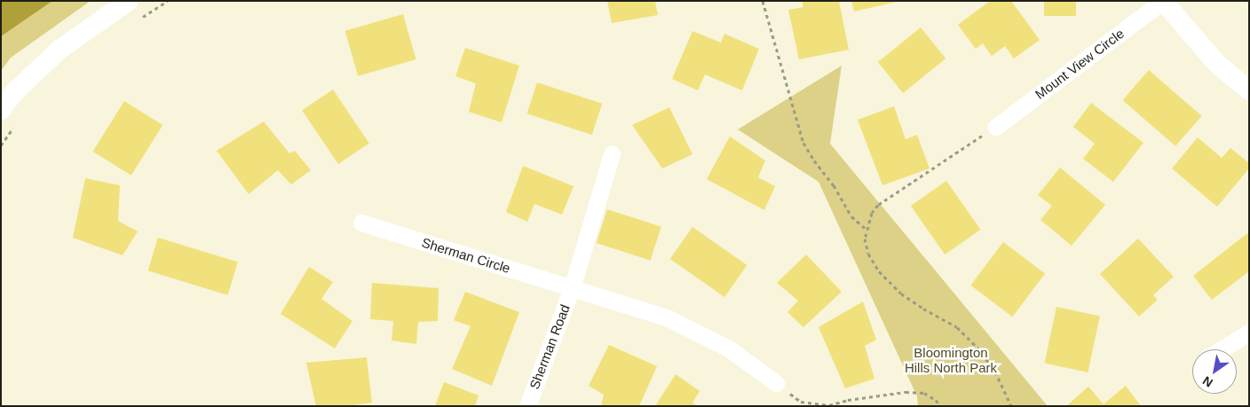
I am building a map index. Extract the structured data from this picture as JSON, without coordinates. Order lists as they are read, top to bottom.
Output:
{
  "streets": {
    "street": ["Mount View Circle", "Sherman Circle", "Sherman Road"]
  },
  "crossings": [
    ["Sherman Circle", "Sherman Road"]
  ],
  "parks": ["Bloomington Hills North Park"],
  "north": "bottom left"
}
